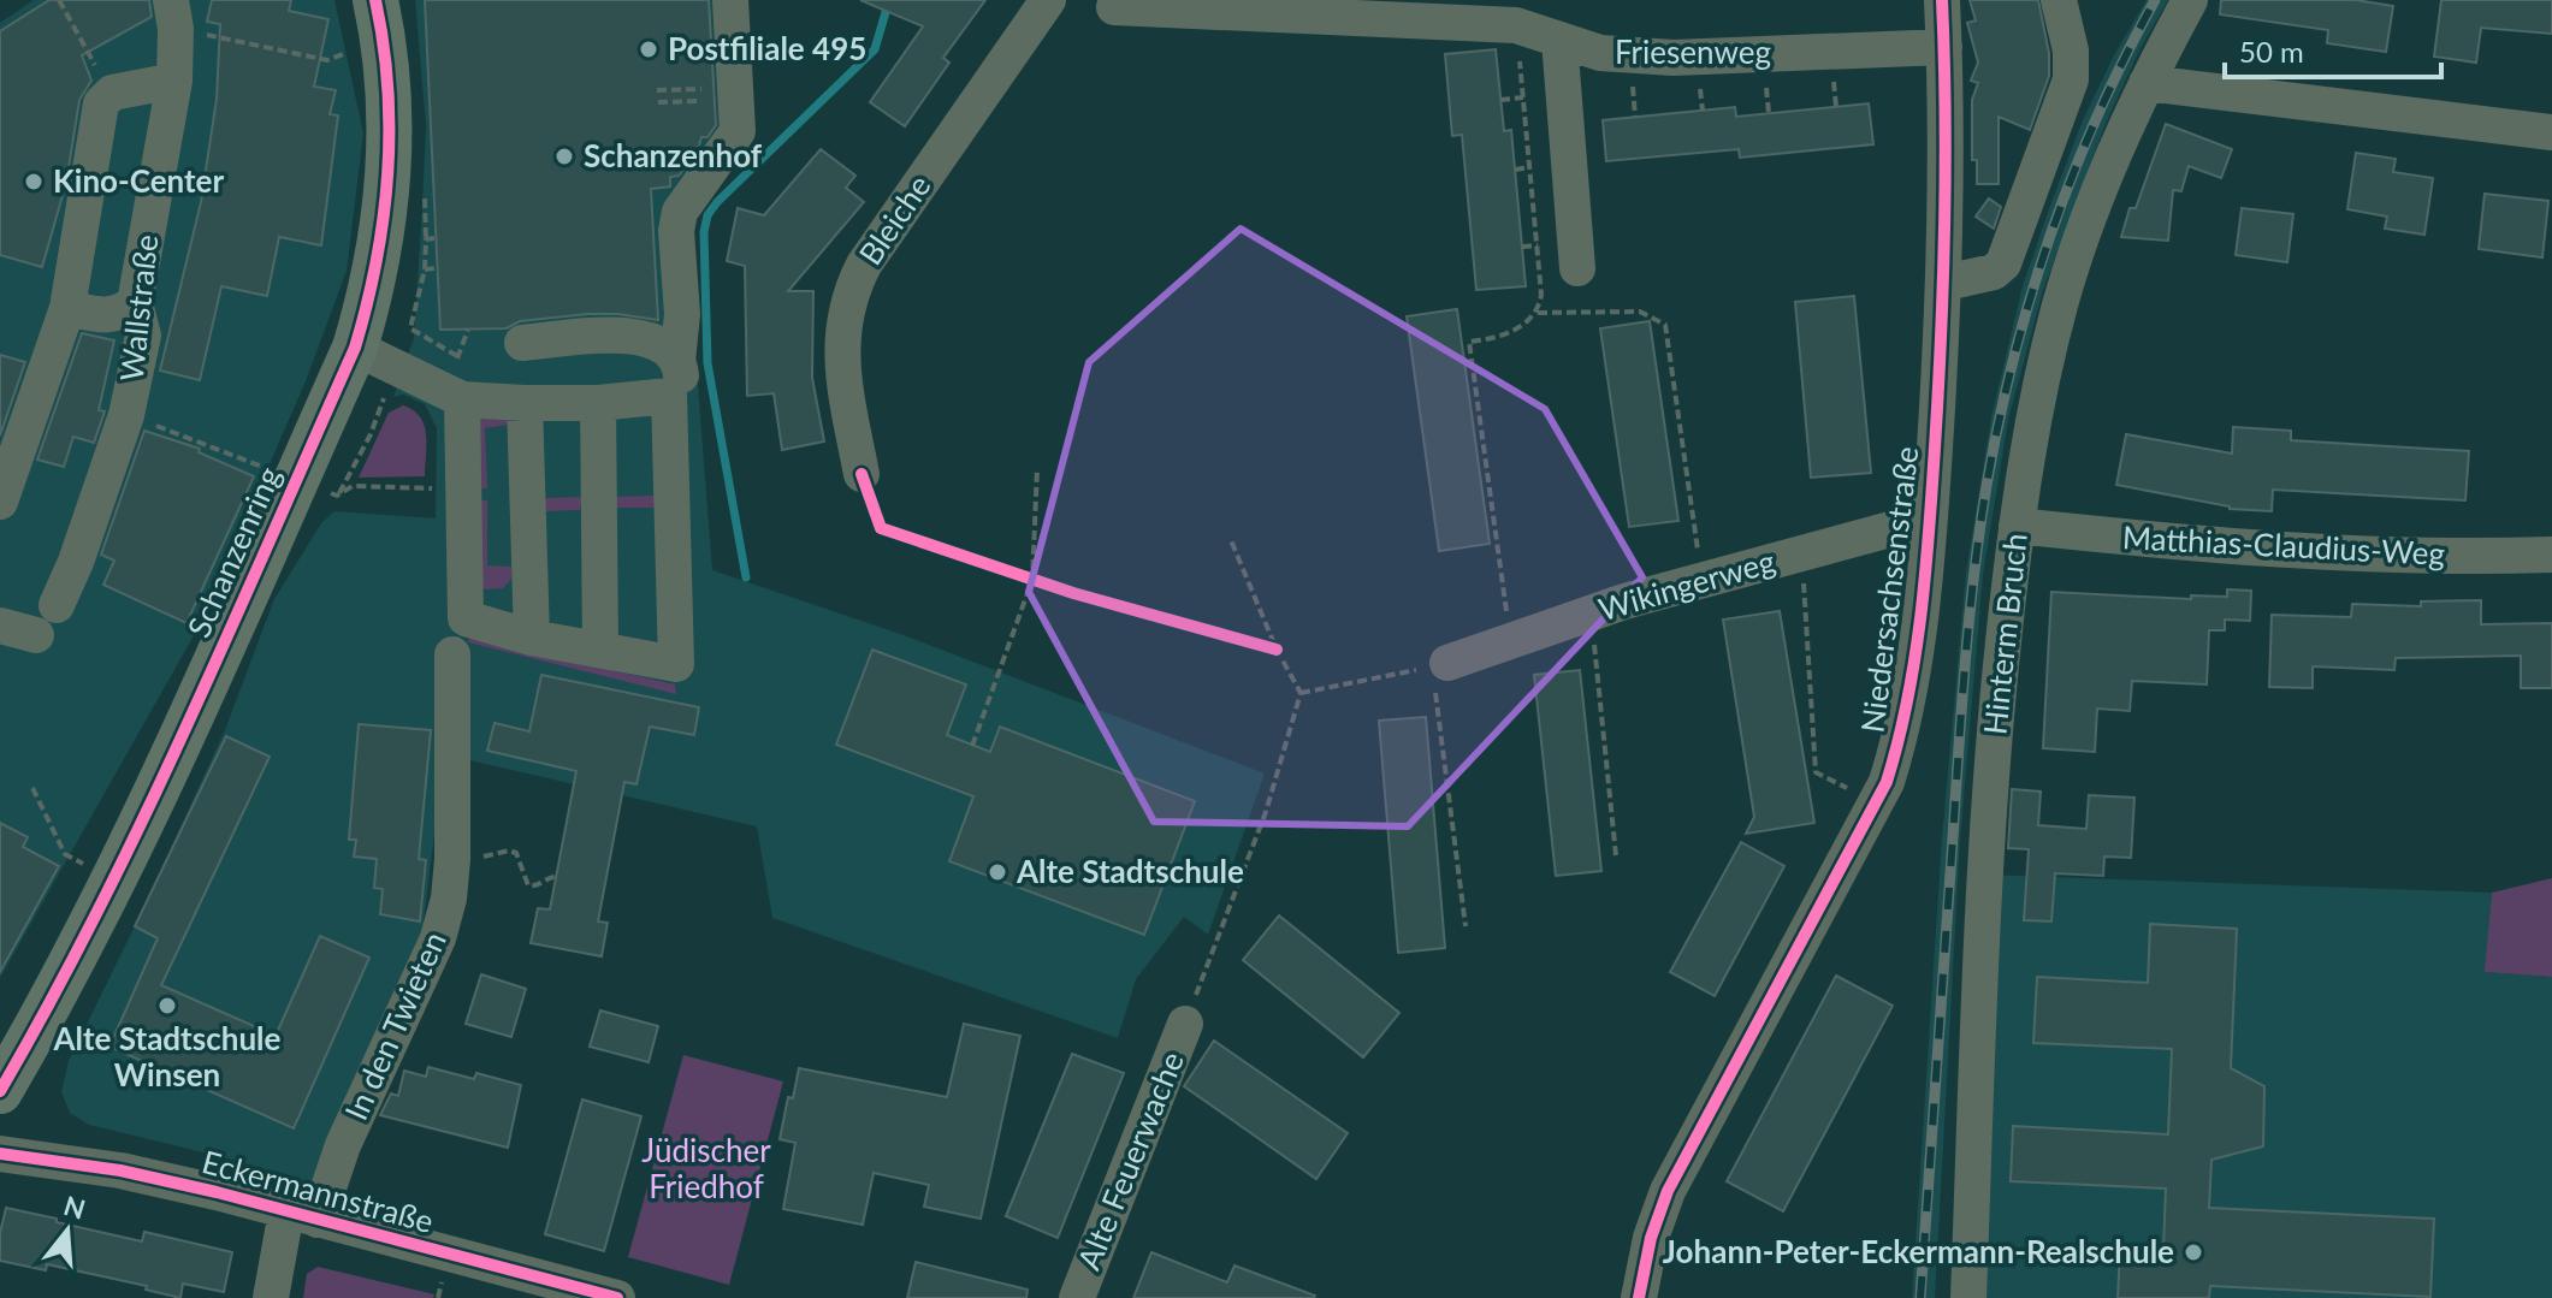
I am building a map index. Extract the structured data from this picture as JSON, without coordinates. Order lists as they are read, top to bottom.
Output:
{
  "streets": {
    "main road": ["Schanzenring"],
    "street": [
      "Friesenweg",
      "Bleiche",
      "Wallstraße",
      "Matthias-Claudius-Weg",
      "Wikingerweg",
      "Niedersachsenstraße",
      "Hinterm Bruch",
      "In den Twieten",
      "Alte Feuerwache",
      "Eckermannstraße"
    ]
  },
  "crossings": [
    ["Friesenweg", "Niedersachsenstraße"],
    ["Matthias-Claudius-Weg", "Hinterm Bruch"],
    ["Wikingerweg", "Niedersachsenstraße"],
    ["In den Twieten", "Eckermannstraße"]
  ],
  "parks": ["Jüdischer Friedhof"],
  "places": [
    "Postfiliale 495",
    "Schanzenhof",
    "Kino-Center",
    "Alte Stadtschule",
    "Alte Stadtschule Winsen",
    "Johann-Peter-Eckermann-Realschule"
  ],
  "scale_bar": "50 m",
  "north": "top"
}
